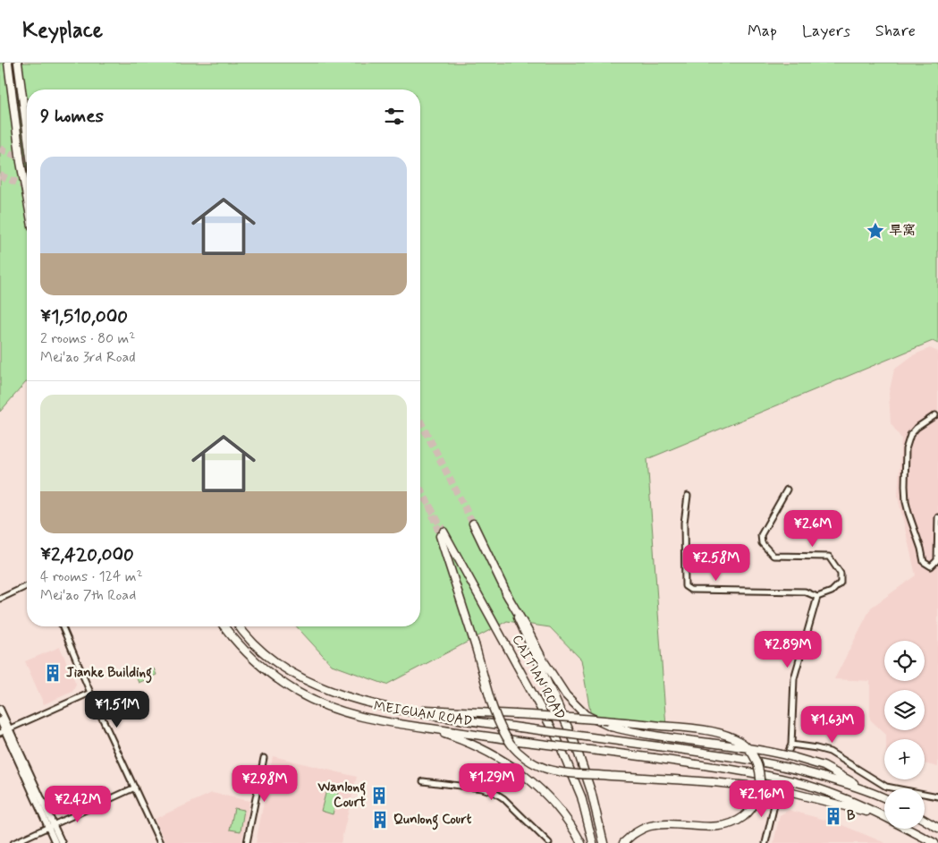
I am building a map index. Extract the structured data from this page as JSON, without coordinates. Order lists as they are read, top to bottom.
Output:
{
  "streets": {
    "main road": ["CAITIAN ROAD", "MEIGUAN ROAD"]
  },
  "crossings": [
    ["CAITIAN ROAD", "MEIGUAN ROAD"]
  ],
  "places": {
    "place": ["旱窝"],
    "building": [
      "Jianke Building",
      "Wanlong Court",
      "B",
      "Qunlong Court"
    ]
  },
  "page": {
    "header": "Keyplace",
    "nav": ["Map", "Layers", "Share"],
    "heading": "9 homes",
    "list": [
      {
        "name": "¥1,510,000",
        "note": "2 rooms · 80 m² · Mei'ao 3rd Road"
      },
      {
        "name": "¥2,420,000",
        "note": "4 rooms · 124 m² · Mei'ao 7th Road"
      }
    ],
    "price": [
      "¥2.6M",
      "¥2.58M",
      "¥2.89M",
      "¥1.51M",
      "¥1.63M",
      "¥1.29M",
      "¥2.98M",
      "¥2.16M",
      "¥2.42M"
    ],
    "map_buttons": ["+", "−"]
  }
}
